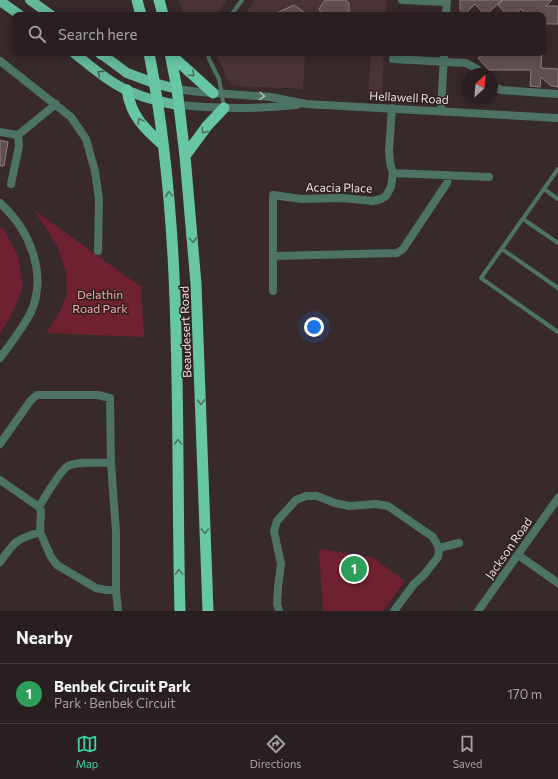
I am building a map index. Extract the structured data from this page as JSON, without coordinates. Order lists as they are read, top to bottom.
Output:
{
  "streets": {
    "highway": ["Beaudesert Road"],
    "street": ["Hellawell Road", "Acacia Place", "Jackson Road"]
  },
  "crossings": [
    ["Hellawell Road", "Acacia Place"],
    ["Hellawell Road", "Beaudesert Road"]
  ],
  "parks": ["Delathin Road Park"],
  "north": "top right",
  "page": {
    "search": "Search here",
    "pins": "1",
    "heading": "Nearby",
    "list": [
      {
        "mark": "1",
        "name": "Benbek Circuit Park",
        "note": "Park · Benbek Circuit",
        "value": "170 m"
      }
    ],
    "nav": ["Map", "Directions", "Saved"]
  }
}
